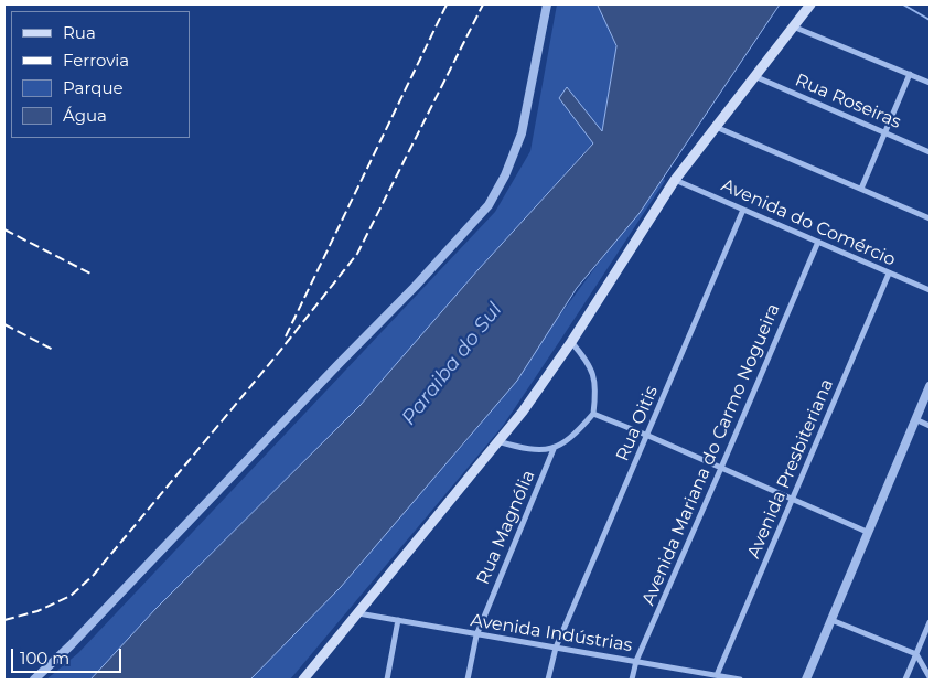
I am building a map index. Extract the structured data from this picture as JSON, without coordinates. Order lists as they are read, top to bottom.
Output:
{
  "streets": {
    "street": [
      "Rua Roseiras",
      "Avenida do Comércio",
      "Rua Oitis",
      "Avenida Mariana do Carmo Nogueira",
      "Avenida Presbiteriana",
      "Rua Magnólia",
      "Avenida Indústrias"
    ]
  },
  "crossings": [
    ["Avenida do Comércio", "Rua Oitis"],
    ["Avenida do Comércio", "Avenida Mariana do Carmo Nogueira"],
    ["Avenida do Comércio", "Avenida Presbiteriana"],
    ["Rua Oitis", "Avenida Indústrias"],
    ["Avenida Mariana do Carmo Nogueira", "Avenida Indústrias"],
    ["Avenida Presbiteriana", "Avenida Indústrias"],
    ["Rua Magnólia", "Avenida Indústrias"]
  ],
  "water": ["Paraiba do Sul"],
  "legend": [
    "Rua",
    "Ferrovia",
    "Parque",
    "Água"
  ],
  "scale_bar": "100 m"
}
